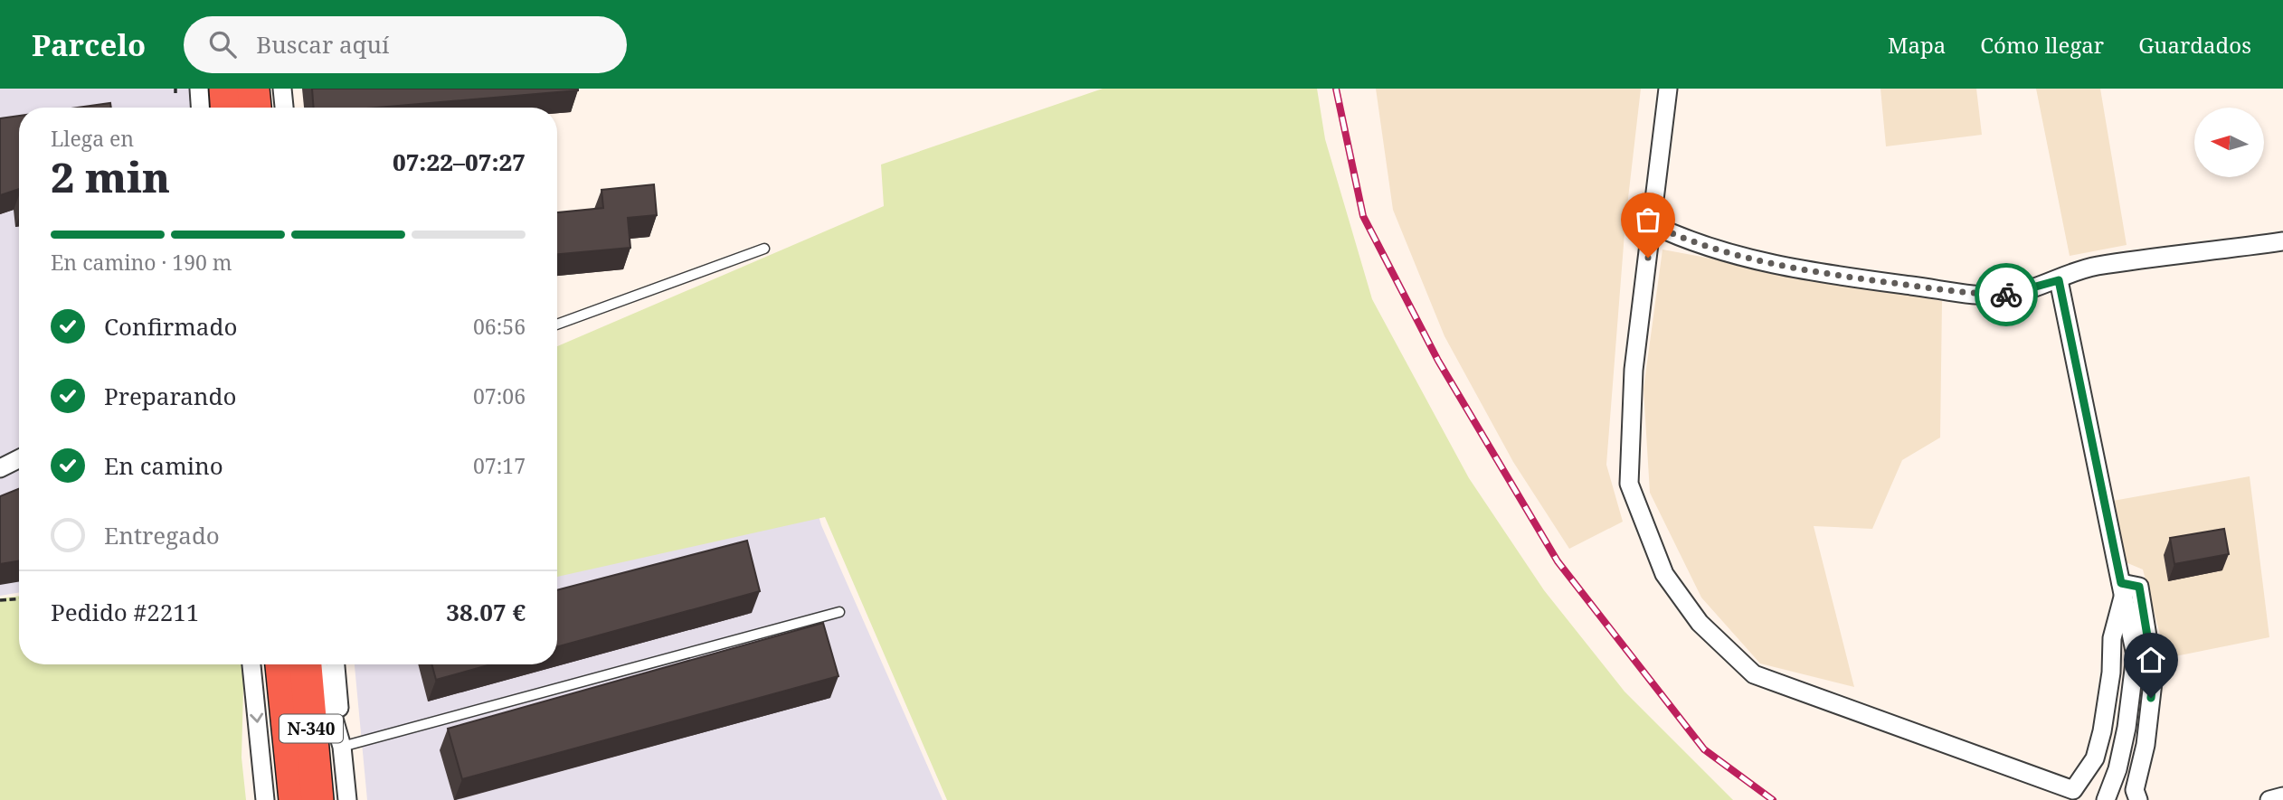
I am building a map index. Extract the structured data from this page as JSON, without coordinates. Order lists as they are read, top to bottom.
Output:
{
  "streets": {
    "highway": ["N-340"]
  },
  "north": "left",
  "page": {
    "header": "Parcelo",
    "search": "Buscar aquí",
    "nav": ["Mapa", "Cómo llegar", "Guardados"],
    "heading": ["2 min", "Llega en", "07:22–07:27"],
    "panel": ["Pedido #2211", "38.07 €"],
    "bar": "En camino · 190 m",
    "list": [
      ["Confirmado", "06:56"],
      ["Preparando", "07:06"],
      ["En camino", "07:17"],
      "Entregado"
    ]
  }
}
